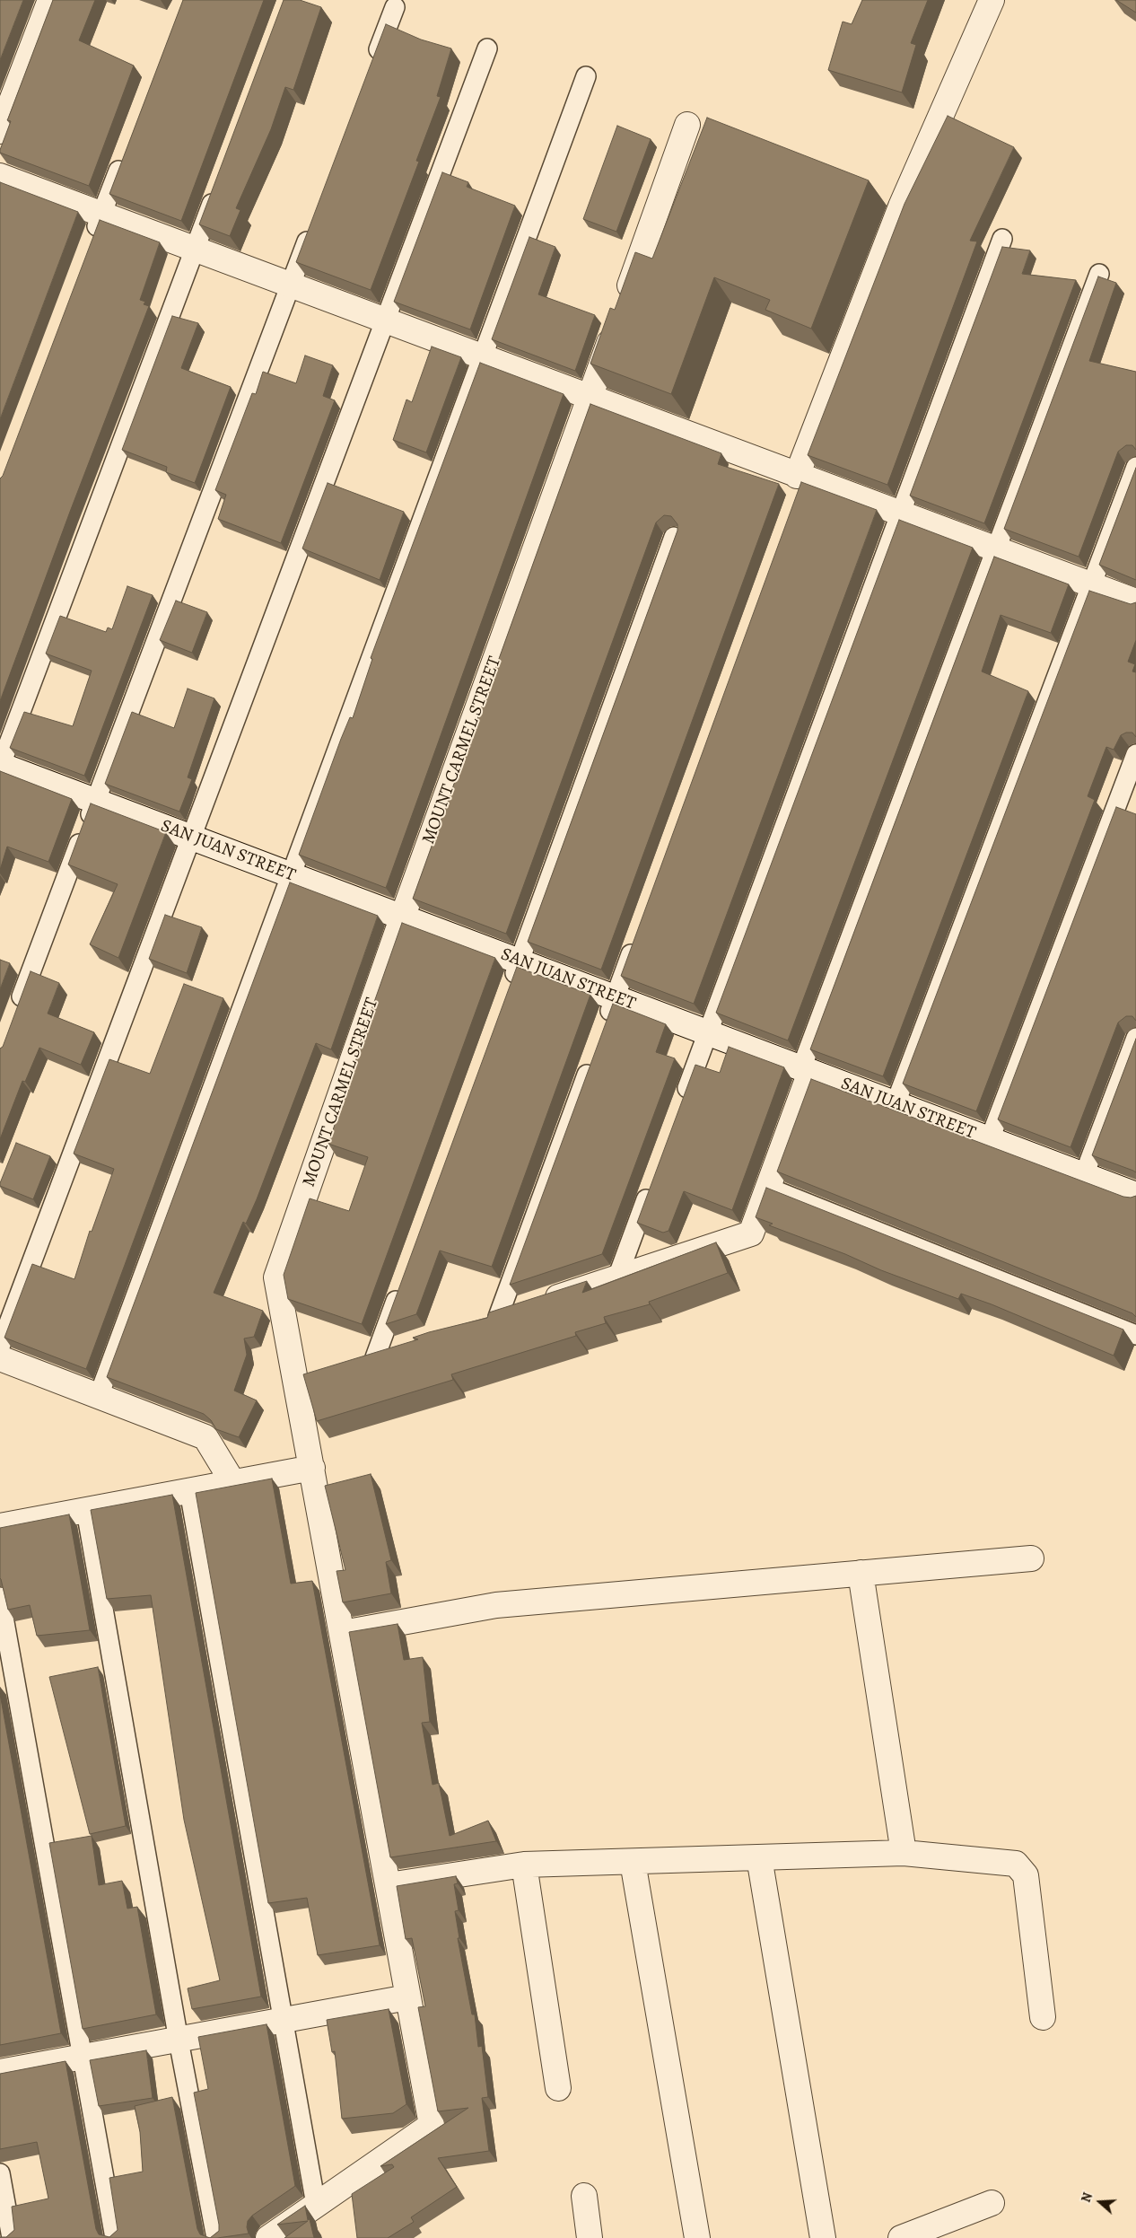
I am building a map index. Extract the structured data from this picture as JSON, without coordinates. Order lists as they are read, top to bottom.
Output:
{
  "streets": {
    "street": ["MOUNT CARMEL STREET", "SAN JUAN STREET"]
  },
  "crossings": [
    ["MOUNT CARMEL STREET", "SAN JUAN STREET"]
  ],
  "north": "left"
}
